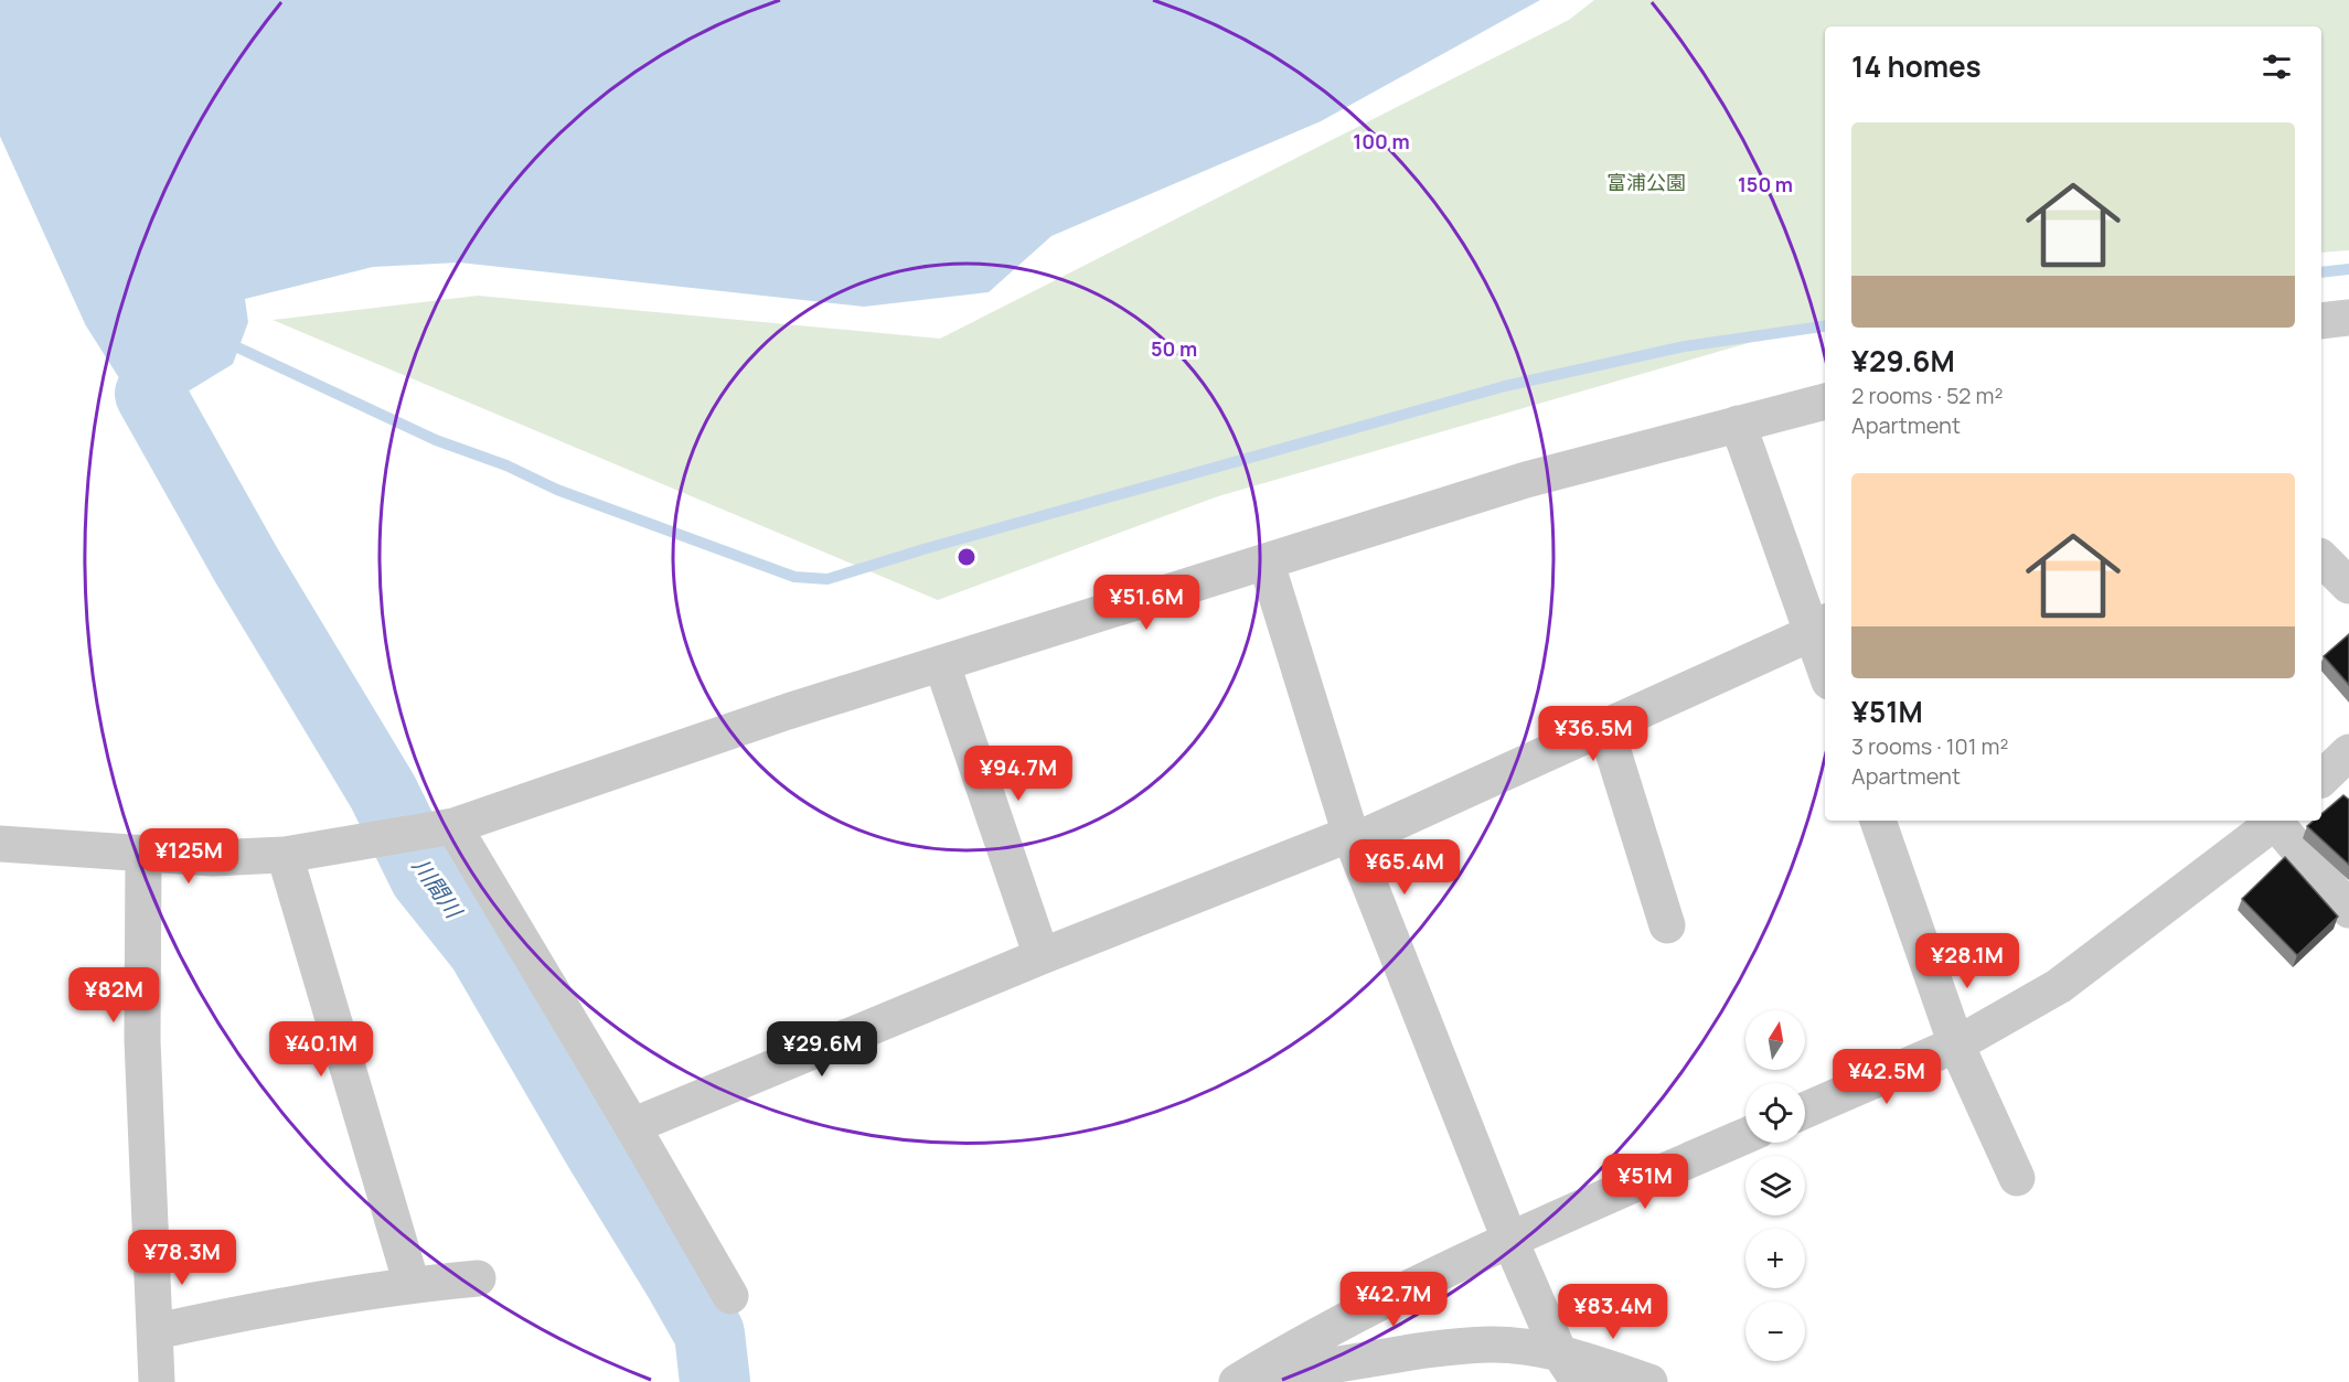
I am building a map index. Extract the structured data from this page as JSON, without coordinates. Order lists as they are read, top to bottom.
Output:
{
  "water": ["川間川"],
  "parks": ["富浦公園"],
  "north": "top",
  "page": {
    "heading": "14 homes",
    "list": [
      {
        "name": "¥29.6M",
        "note": "2 rooms · 52 m² · Apartment"
      },
      {
        "name": "¥51M",
        "note": "3 rooms · 101 m² · Apartment"
      }
    ],
    "price": [
      "¥51.6M",
      "¥36.5M",
      "¥94.7M",
      "¥125M",
      "¥65.4M",
      "¥28.1M",
      "¥82M",
      "¥40.1M",
      "¥29.6M",
      "¥42.5M",
      "¥51M",
      "¥78.3M",
      "¥42.7M",
      "¥83.4M"
    ],
    "map_buttons": ["+", "−"]
  },
  "rings": ["100 m", "150 m", "50 m"]
}
